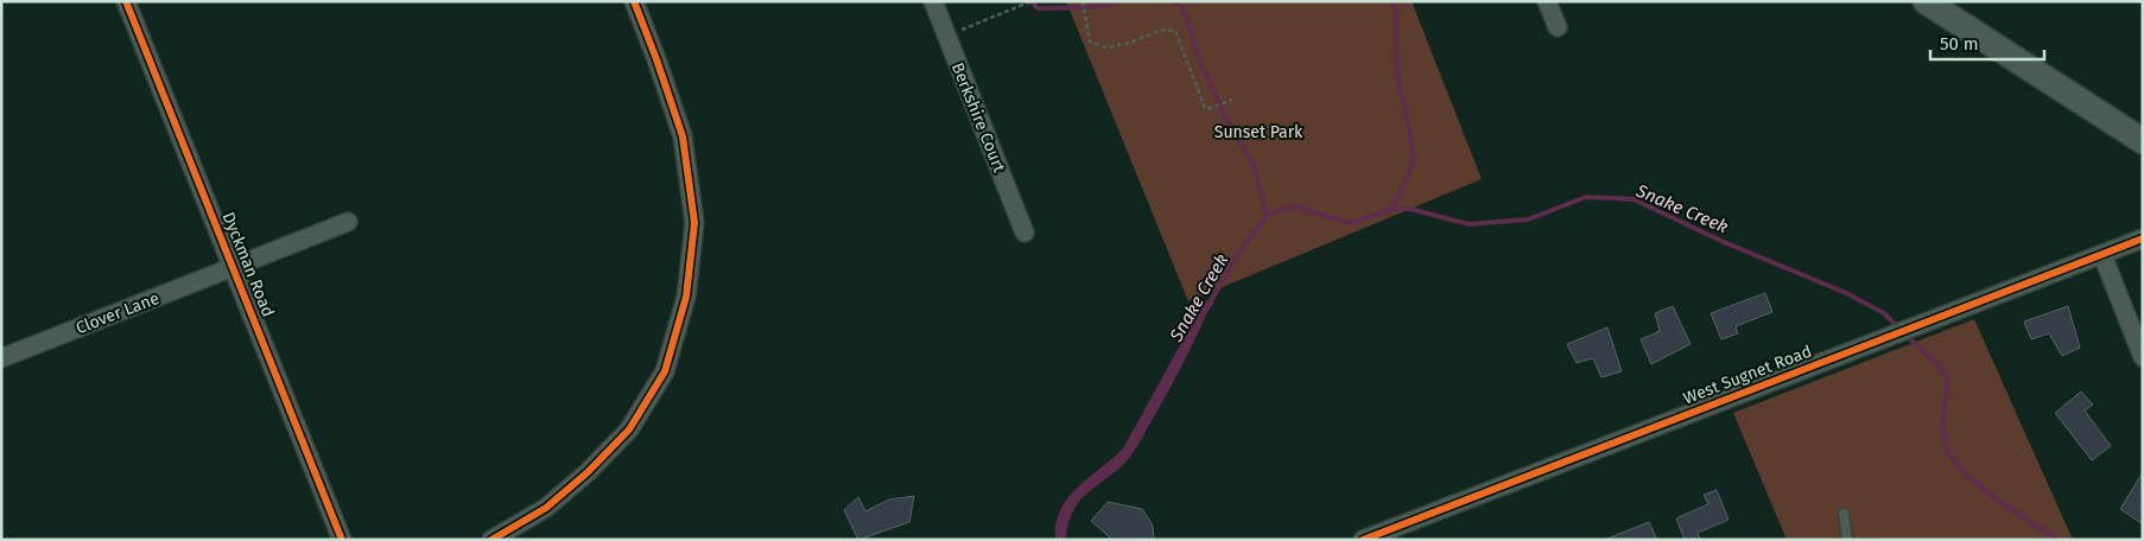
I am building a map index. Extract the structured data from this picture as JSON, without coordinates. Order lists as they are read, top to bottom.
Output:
{
  "streets": {
    "street": [
      "Berkshire Court",
      "Dyckman Road",
      "Clover Lane",
      "West Sugnet Road"
    ]
  },
  "crossings": [
    ["Dyckman Road", "Clover Lane"]
  ],
  "water": ["Snake Creek"],
  "parks": ["Sunset Park"],
  "scale_bar": "50 m"
}
